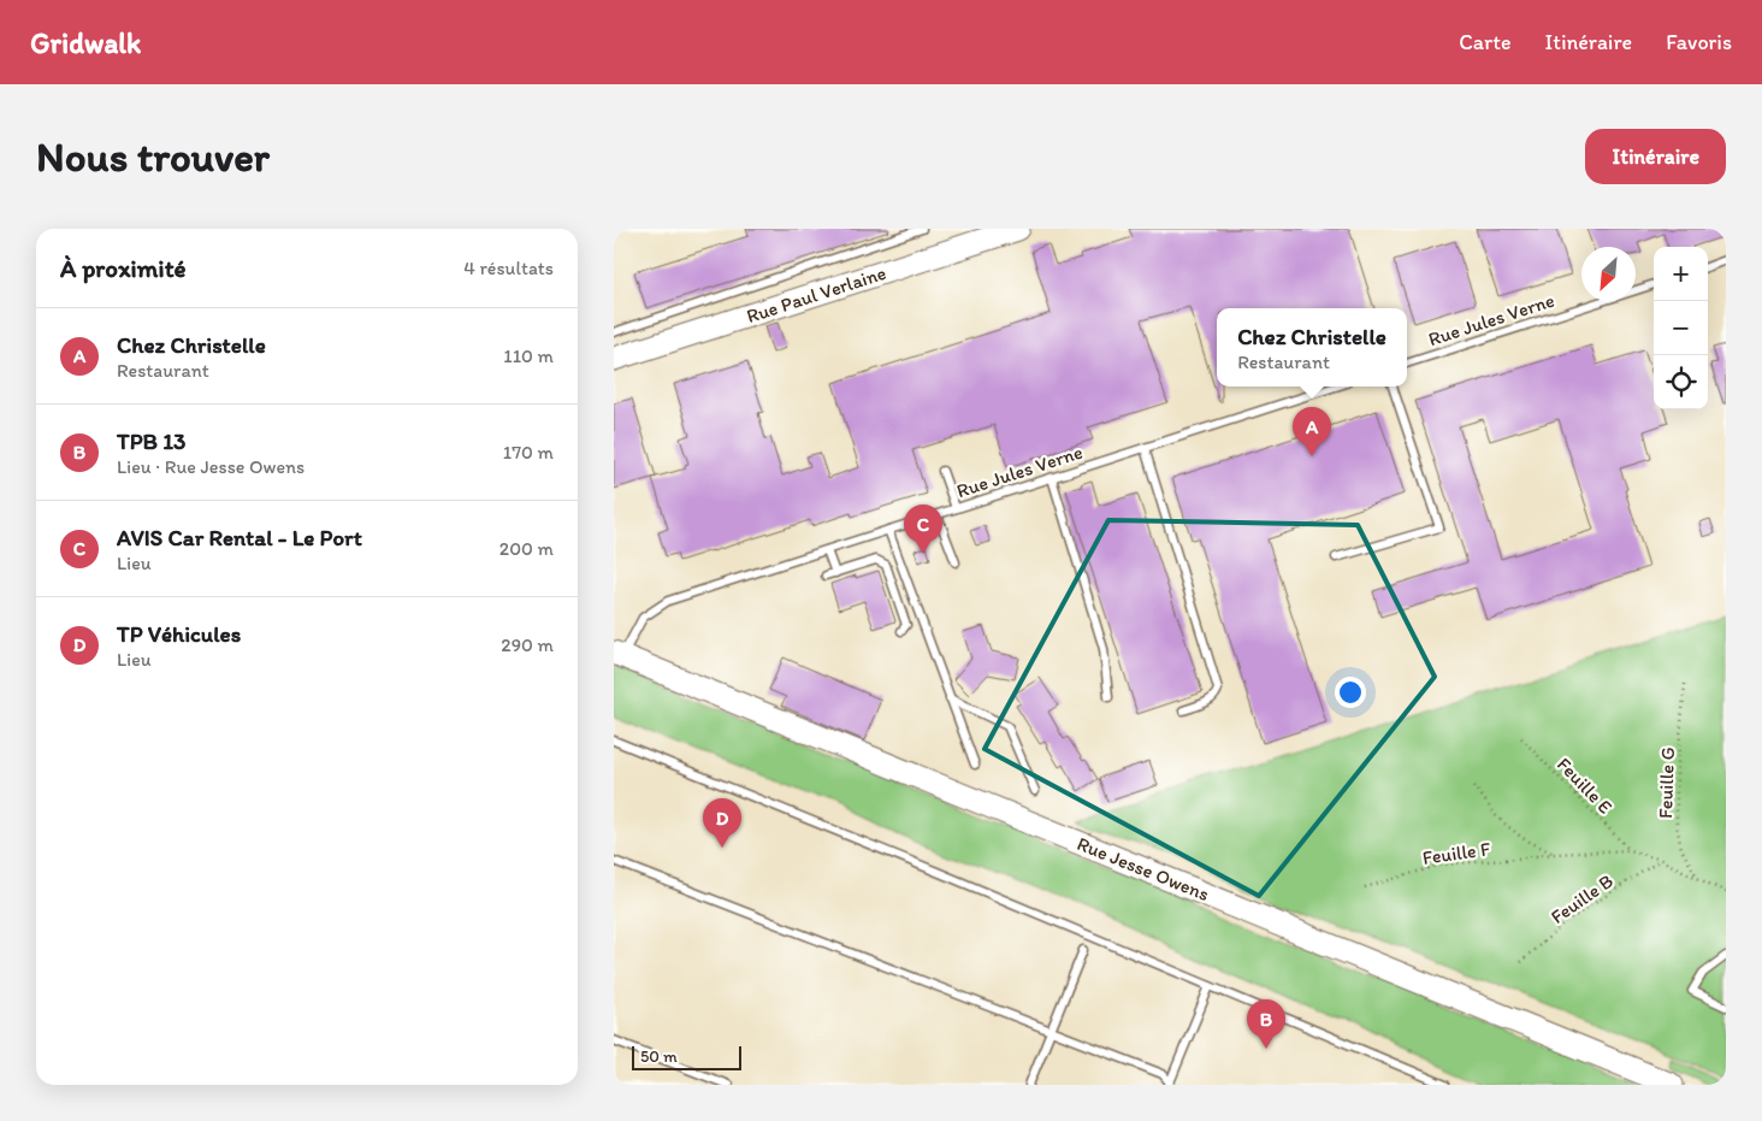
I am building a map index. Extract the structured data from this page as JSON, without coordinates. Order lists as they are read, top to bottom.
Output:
{
  "streets": {
    "main road": ["Rue Paul Verlaine", "Rue Jesse Owens"],
    "lane": ["Rue Jules Verne"],
    "path": [
      "Feuille G",
      "Feuille E",
      "Feuille F",
      "Feuille B"
    ]
  },
  "crossings": [
    ["Rue Jules Verne", "Rue Jesse Owens"],
    ["Feuille E", "Feuille F"]
  ],
  "scale_bar": "50 m",
  "north": "bottom left",
  "page": {
    "header": "Gridwalk",
    "nav": ["Carte", "Itinéraire", "Favoris"],
    "buttons": "Itinéraire",
    "title": "Nous trouver",
    "heading": ["À proximité", "4 résultats"],
    "map_buttons": ["+", "−"],
    "list": [
      {
        "mark": "A",
        "name": "Chez Christelle",
        "note": "Restaurant",
        "value": "110 m"
      },
      {
        "mark": "B",
        "name": "TPB 13",
        "note": "Lieu · Rue Jesse Owens",
        "value": "170 m"
      },
      {
        "mark": "C",
        "name": "AVIS Car Rental - Le Port",
        "note": "Lieu",
        "value": "200 m"
      },
      {
        "mark": "D",
        "name": "TP Véhicules",
        "note": "Lieu",
        "value": "290 m"
      }
    ],
    "popup": ["Chez Christelle", "Restaurant"],
    "pins": [
      "A",
      "C",
      "D",
      "B"
    ],
    "scale": "50 m"
  }
}
